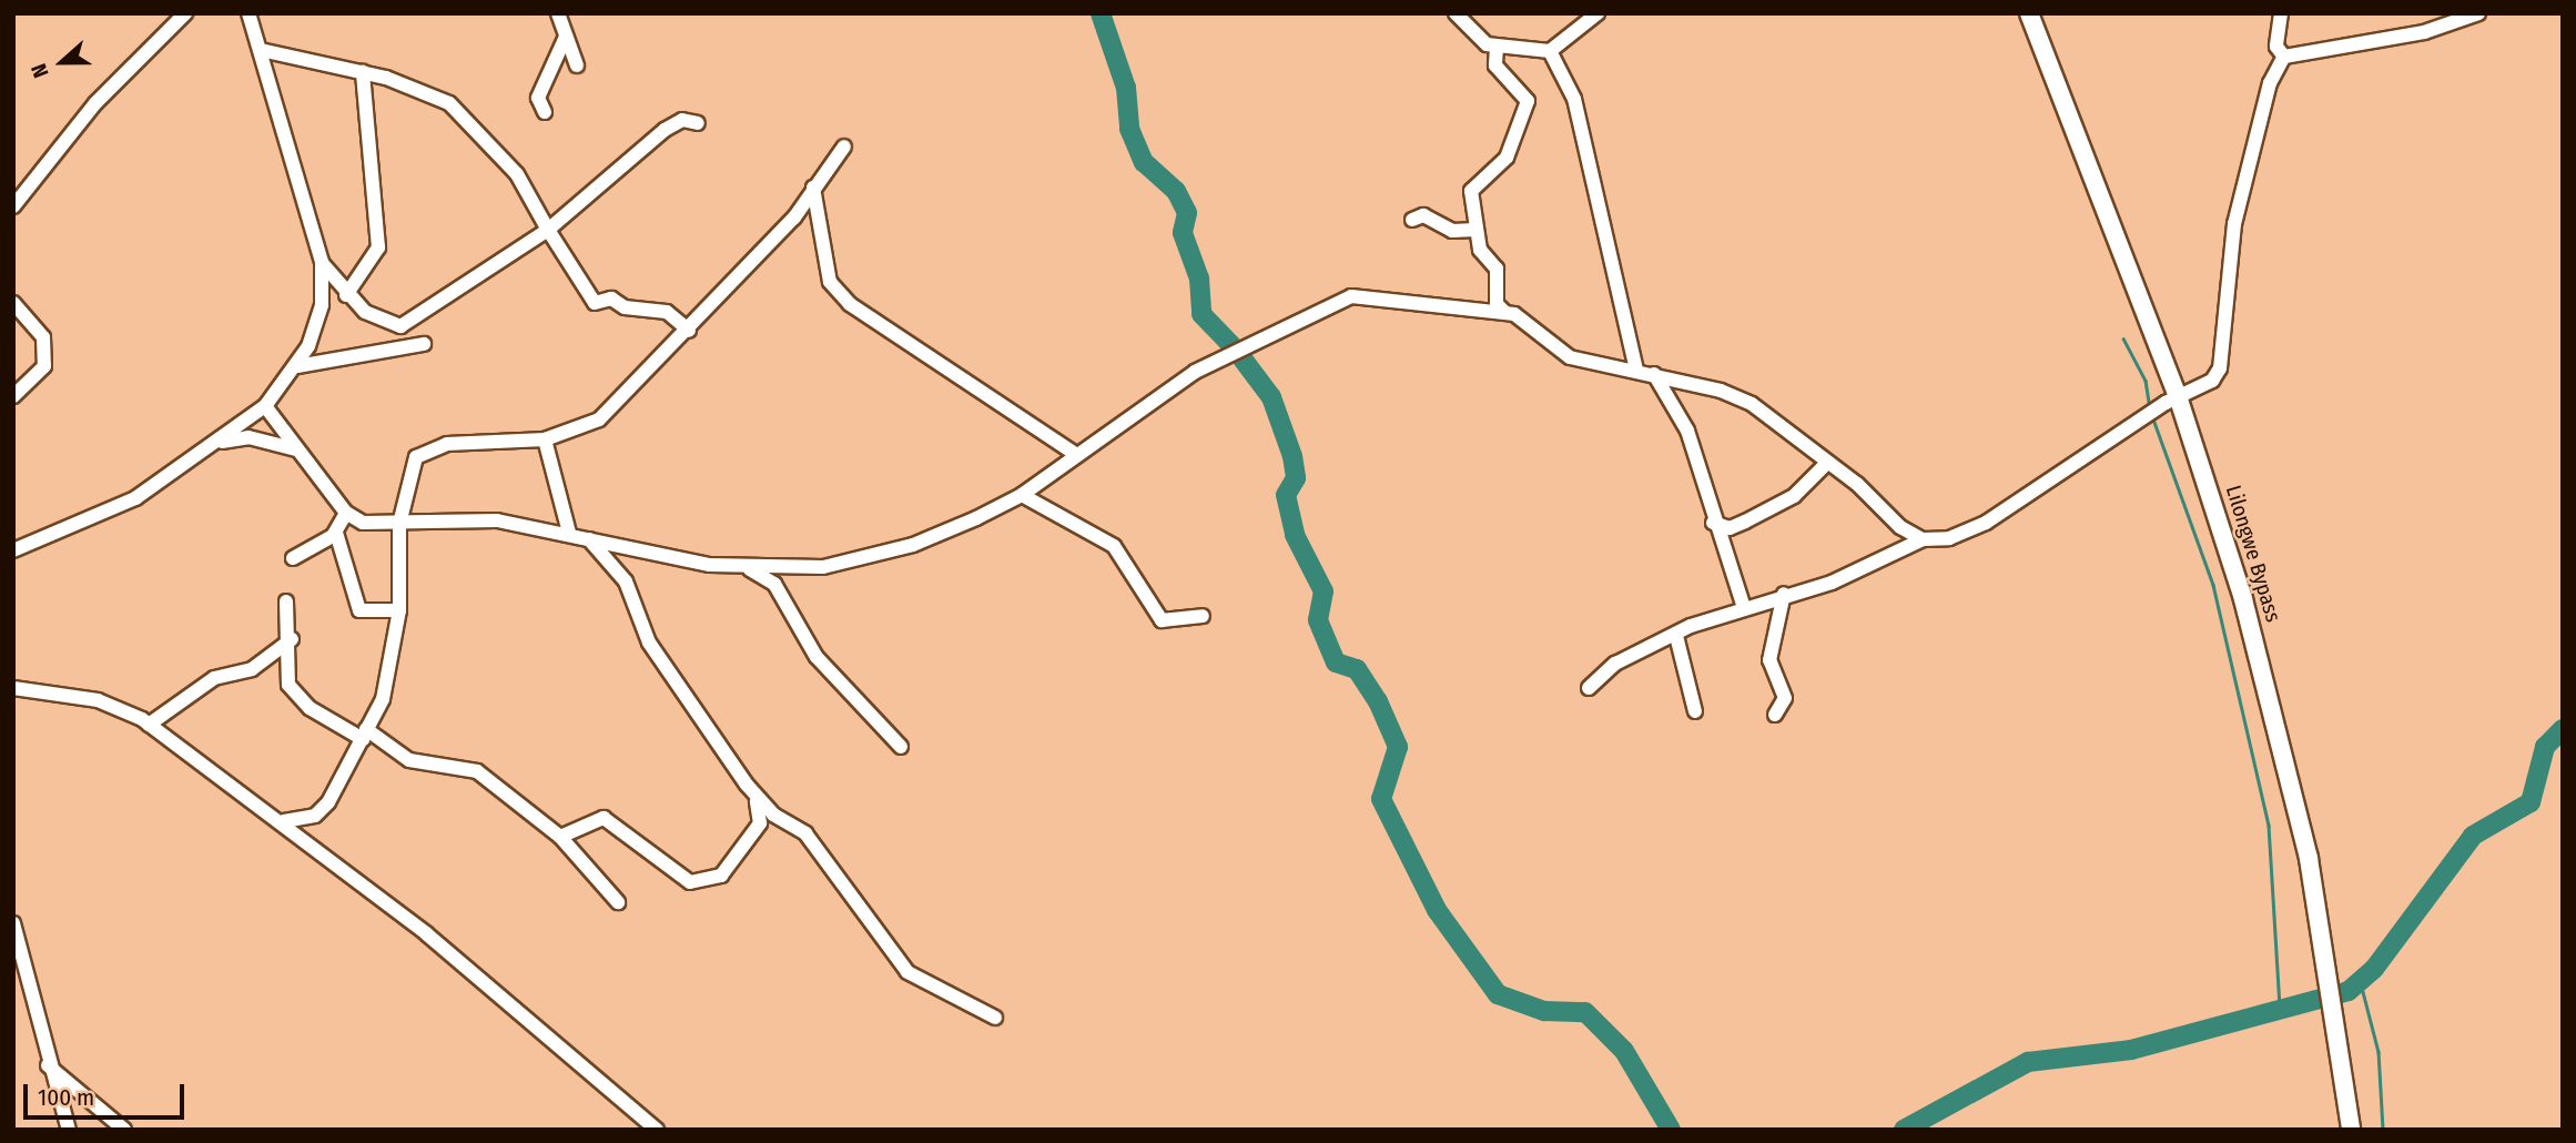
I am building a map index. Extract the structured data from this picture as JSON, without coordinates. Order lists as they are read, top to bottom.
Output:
{
  "streets": {
    "main road": ["Lilongwe Bypass"]
  },
  "scale_bar": "100 m",
  "north": "left"
}
